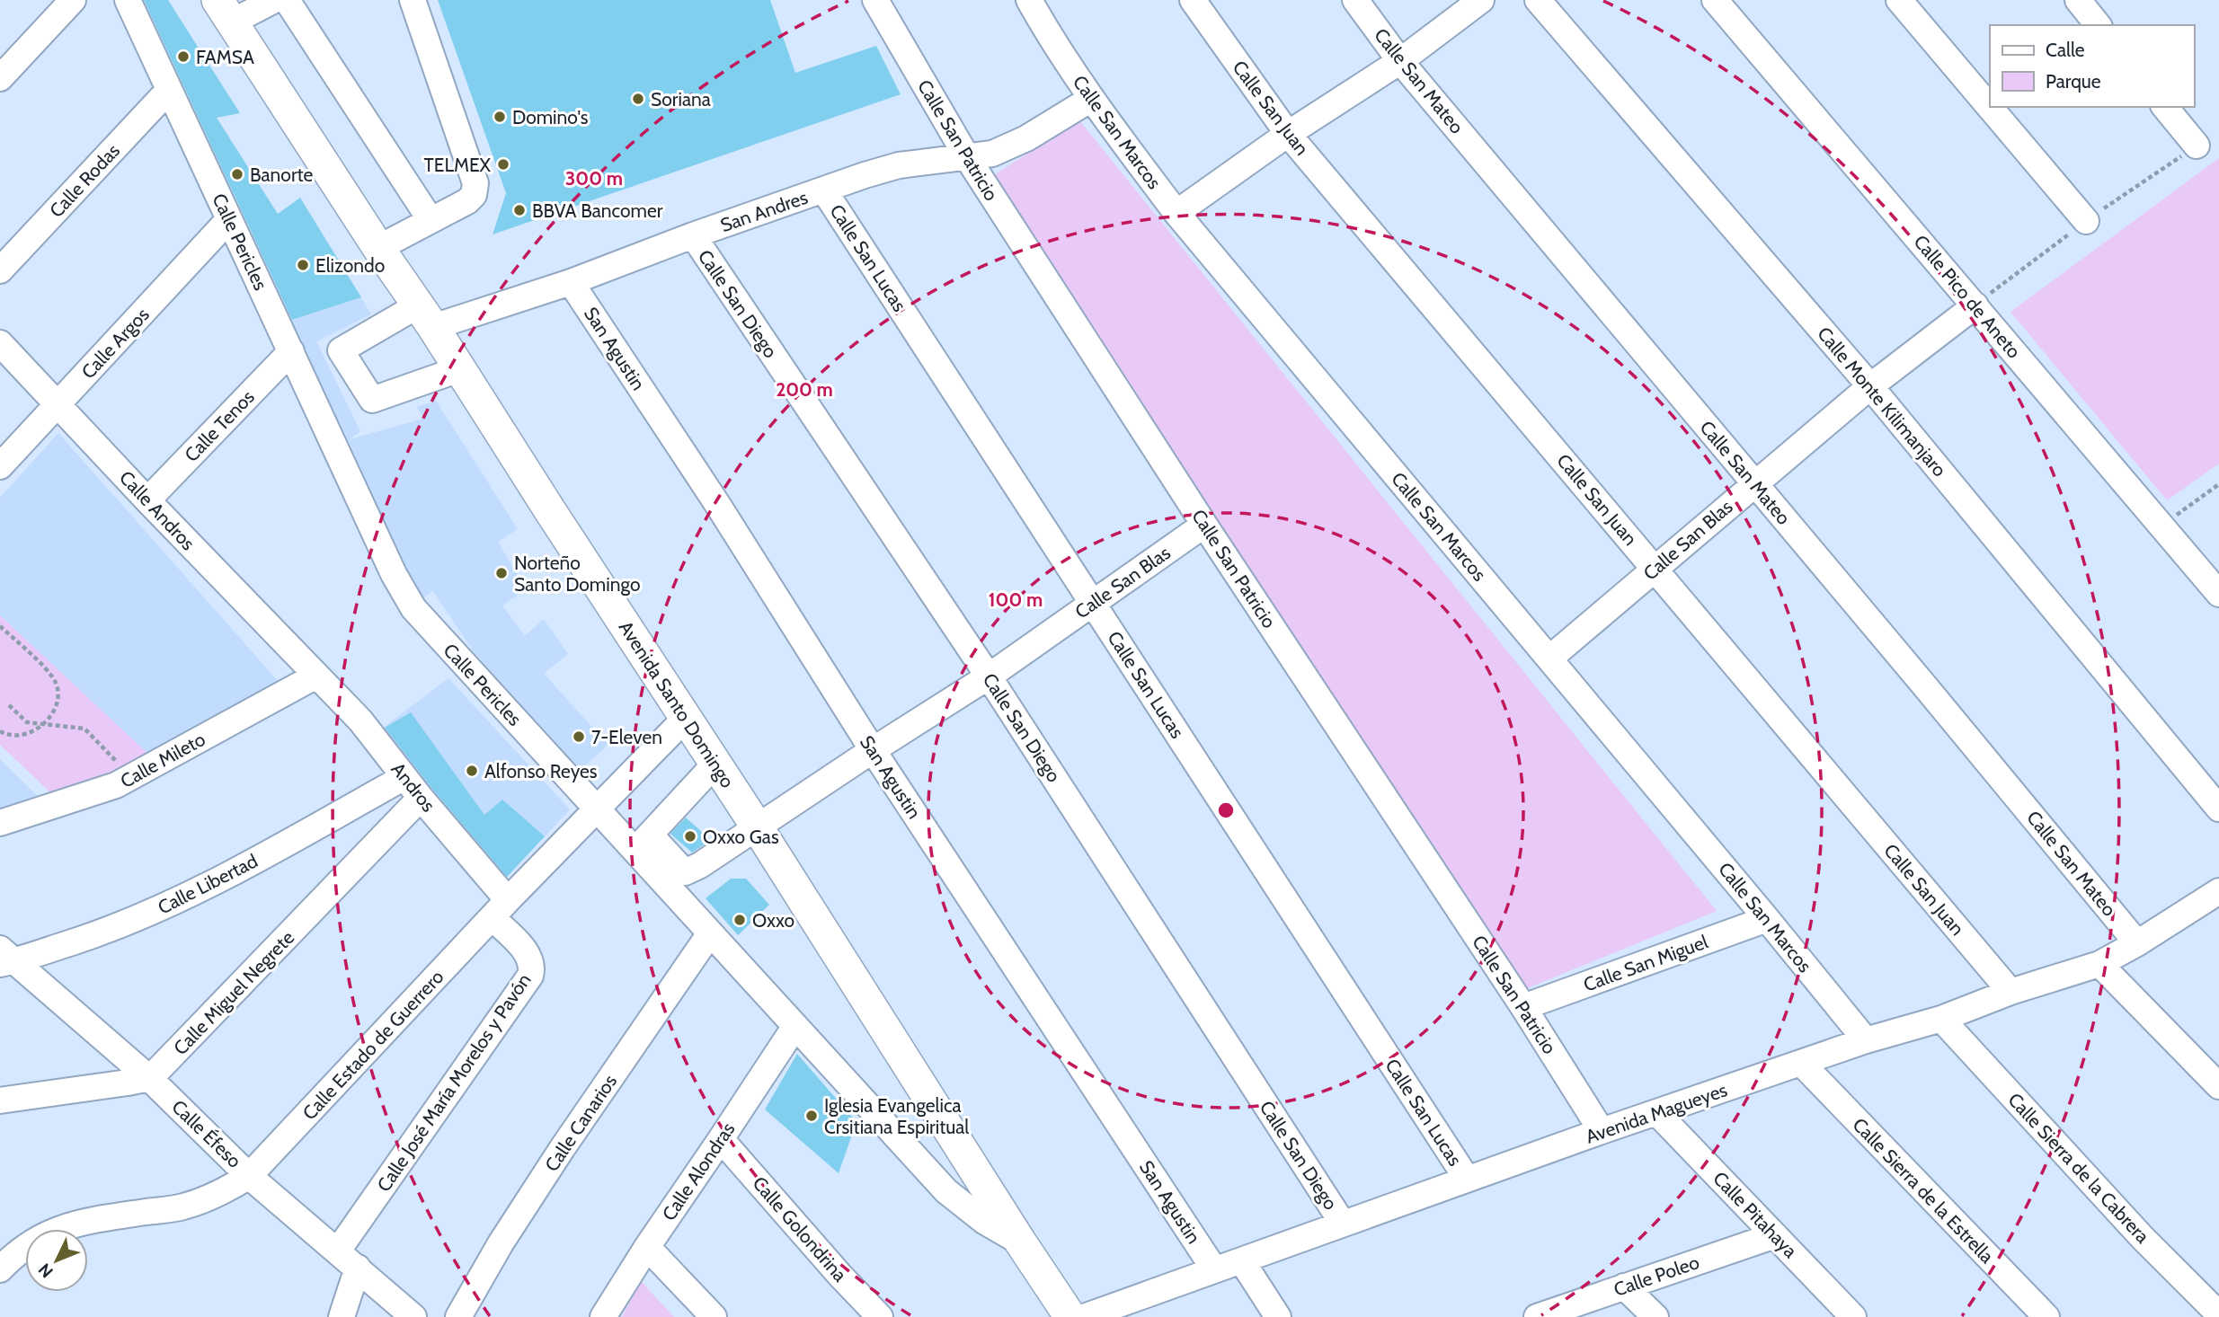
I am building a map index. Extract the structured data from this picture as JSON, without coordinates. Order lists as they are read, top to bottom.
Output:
{
  "streets": {
    "main road": ["Avenida Santo Domingo"],
    "street": [
      "Calle San Mateo",
      "Calle San Juan",
      "Calle San Marcos",
      "Calle San Patricio",
      "Calle Rodas",
      "San Andres",
      "Calle Pericles",
      "Calle San Lucas",
      "Calle Pico de Aneto",
      "Calle San Diego",
      "Calle Argos",
      "San Agustin",
      "Calle Monte Kilimanjaro",
      "Calle Tenos",
      "Calle Andros",
      "Calle San Blas",
      "Calle Mileto",
      "Andros",
      "Calle Libertad",
      "Calle San Miguel",
      "Calle Miguel Negrete",
      "Calle Estado de Guerrero",
      "Calle José María Morelos y Pavón",
      "Avenida Magueyes",
      "Calle Canarios",
      "Calle Éfeso",
      "Calle Sierra de la Cabrera",
      "Calle Alondras",
      "Calle Sierra de la Estrella",
      "Calle Pitahaya",
      "Calle Golondrina",
      "Calle Poleo"
    ]
  },
  "crossings": [
    ["Calle San Mateo", "Calle San Blas"],
    ["Calle San Mateo", "Avenida Magueyes"],
    ["Calle San Juan", "Calle San Blas"],
    ["Calle San Juan", "Avenida Magueyes"],
    ["Calle San Marcos", "San Andres"],
    ["Calle San Marcos", "Calle San Blas"],
    ["Calle San Marcos", "Calle San Miguel"],
    ["Calle San Marcos", "Avenida Magueyes"],
    ["Calle San Patricio", "San Andres"],
    ["Calle San Patricio", "Calle San Blas"],
    ["Calle San Patricio", "Calle San Miguel"],
    ["Calle San Patricio", "Avenida Magueyes"],
    ["Calle Rodas", "Calle Pericles"],
    ["San Andres", "Calle San Lucas"],
    ["San Andres", "Calle San Diego"],
    ["San Andres", "San Agustin"],
    ["San Andres", "Avenida Santo Domingo"],
    ["Calle Pericles", "Calle Argos"],
    ["Calle Pericles", "Calle Tenos"],
    ["Calle Pericles", "Calle San Blas"],
    ["Calle Pericles", "Avenida Santo Domingo"],
    ["Calle Pericles", "Calle Estado de Guerrero"],
    ["Calle Pericles", "Calle Canarios"],
    ["Calle Pericles", "Calle Alondras"],
    ["Calle San Lucas", "Calle San Blas"],
    ["Calle San Lucas", "Avenida Magueyes"],
    ["Calle Pico de Aneto", "Calle San Blas"],
    ["Calle San Diego", "Calle San Blas"],
    ["Calle San Diego", "Avenida Magueyes"],
    ["Calle Argos", "Calle Andros"],
    ["San Agustin", "Calle San Blas"],
    ["San Agustin", "Avenida Magueyes"],
    ["Calle Monte Kilimanjaro", "Calle San Blas"],
    ["Calle Tenos", "Calle Andros"],
    ["Calle Andros", "Calle Mileto"],
    ["Calle Andros", "Andros"],
    ["Calle San Blas", "Avenida Santo Domingo"],
    ["Avenida Santo Domingo", "Calle Estado de Guerrero"],
    ["Calle Mileto", "Andros"],
    ["Andros", "Calle Libertad"],
    ["Andros", "Calle Miguel Negrete"],
    ["Andros", "Calle Estado de Guerrero"],
    ["Andros", "Calle José María Morelos y Pavón"],
    ["Calle Libertad", "Calle Éfeso"],
    ["Calle Miguel Negrete", "Calle Éfeso"],
    ["Calle Estado de Guerrero", "Calle José María Morelos y Pavón"],
    ["Calle Estado de Guerrero", "Calle Éfeso"],
    ["Calle José María Morelos y Pavón", "Calle Éfeso"],
    ["Avenida Magueyes", "Calle Sierra de la Cabrera"],
    ["Avenida Magueyes", "Calle Sierra de la Estrella"],
    ["Avenida Magueyes", "Calle Pitahaya"],
    ["Calle Alondras", "Calle Golondrina"],
    ["Calle Pitahaya", "Calle Poleo"]
  ],
  "places": [
    "FAMSA",
    "Soriana",
    "Domino's",
    "TELMEX",
    "Banorte",
    "BBVA Bancomer",
    "Elizondo",
    "Norteño Santo Domingo",
    "7-Eleven",
    "Alfonso Reyes",
    "Oxxo Gas",
    "Oxxo",
    "Iglesia Evangelica Crsitiana Espiritual"
  ],
  "legend": ["Calle", "Parque"],
  "north": "bottom left",
  "rings": ["300 m", "200 m", "100 m"]
}
